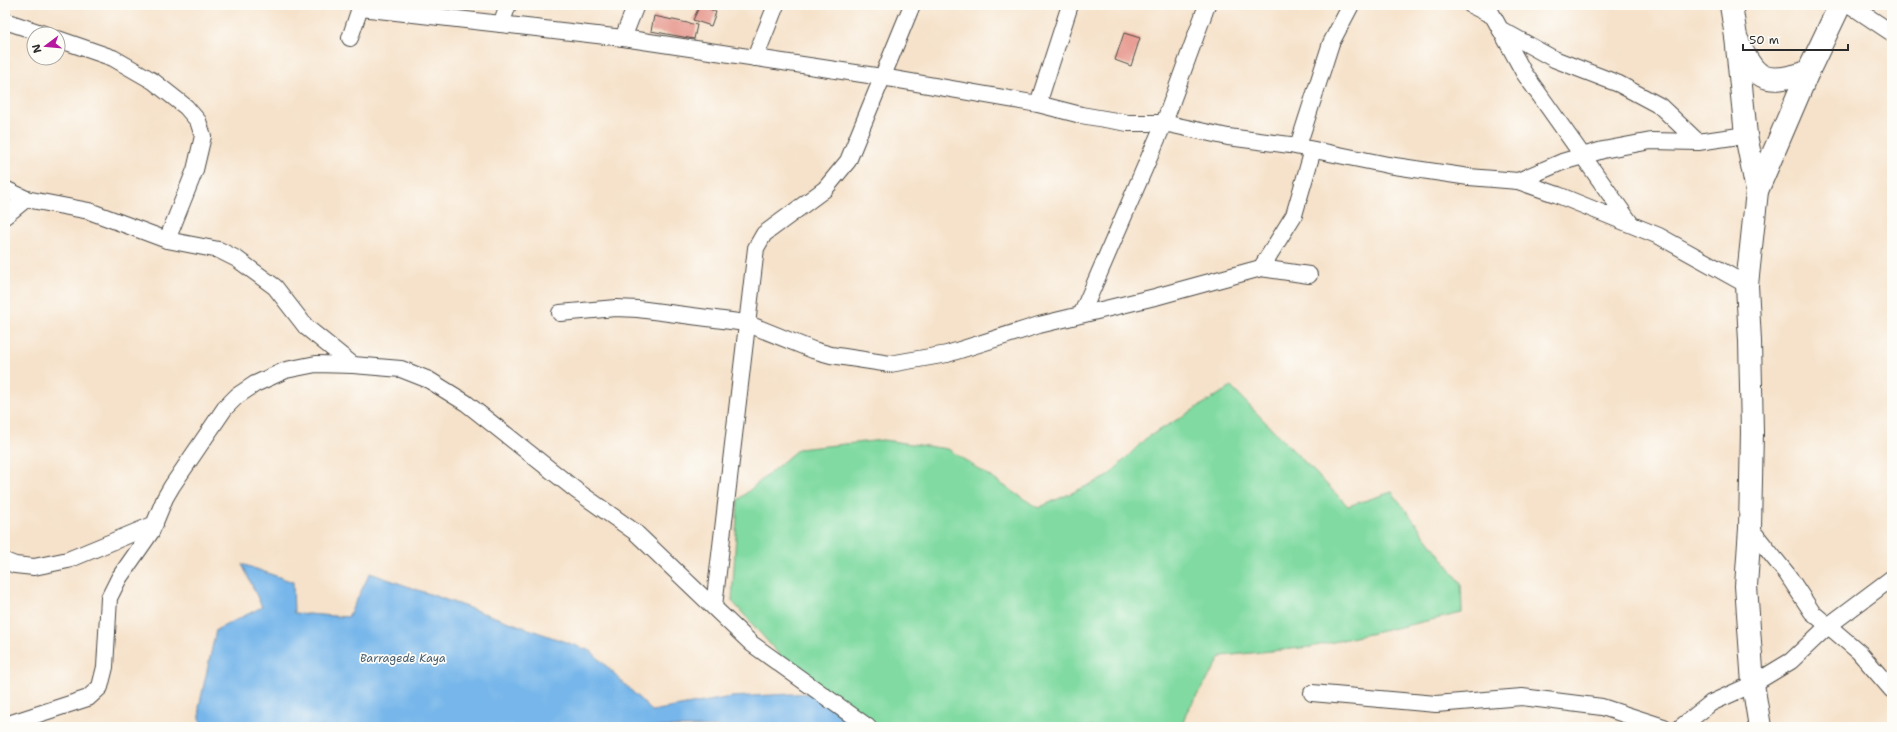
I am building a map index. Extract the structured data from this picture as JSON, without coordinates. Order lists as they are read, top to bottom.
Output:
{
  "water": ["Barragede Kaya"],
  "scale_bar": "50 m",
  "north": "left"
}
